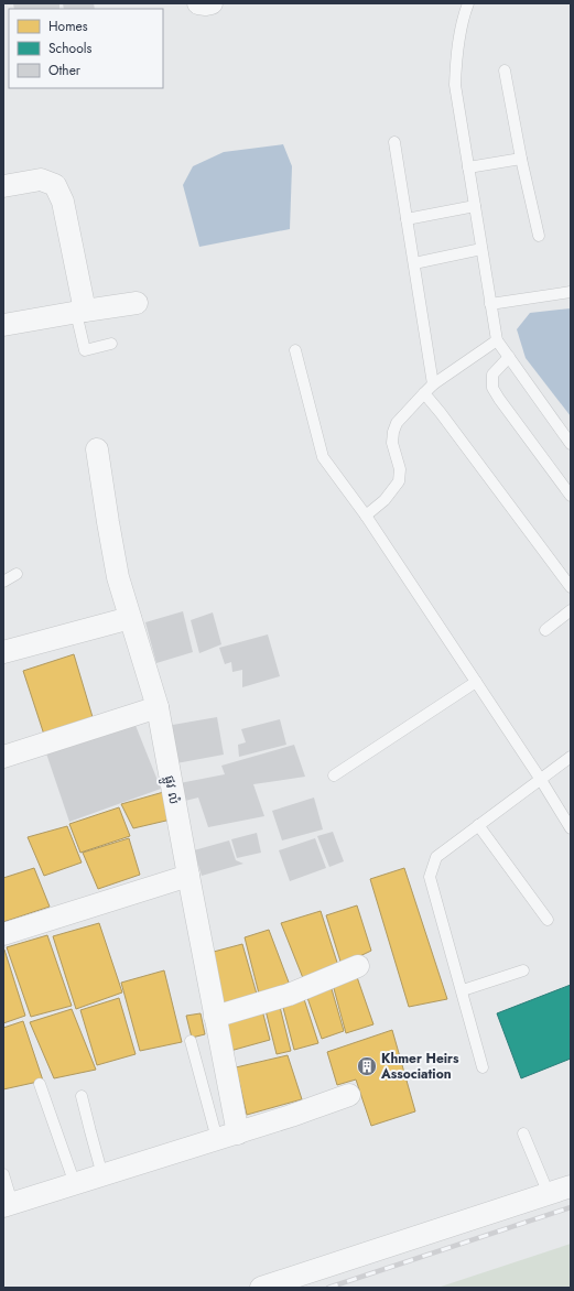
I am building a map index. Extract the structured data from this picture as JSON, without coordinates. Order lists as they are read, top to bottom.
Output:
{
  "streets": {
    "street": ["ផ្លូវ លំ"]
  },
  "places": {
    "building": ["Khmer Heirs Association"]
  },
  "legend": ["Homes", "Schools", "Other"]
}
